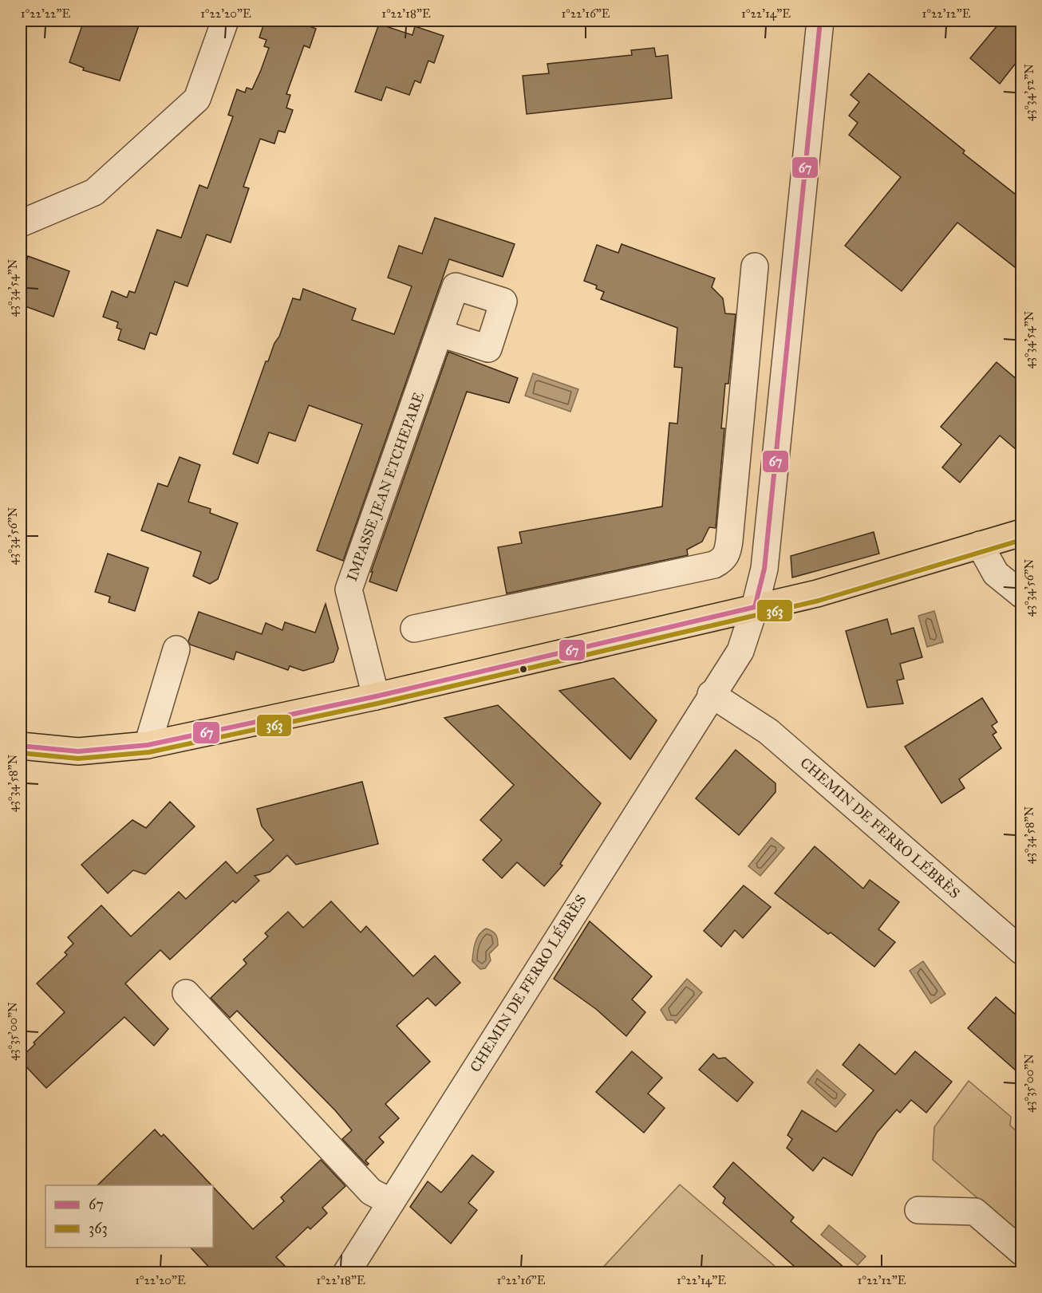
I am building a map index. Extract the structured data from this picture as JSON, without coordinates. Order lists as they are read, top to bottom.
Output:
{
  "streets": {
    "street": ["IMPASSE JEAN ETCHEPARE", "CHEMIN DE FERRO LÉBRÈS"]
  },
  "lines": ["transit line 67", "transit line 363"],
  "legend": ["67", "363"],
  "coordinates": [
    "1°22'22\"E",
    "1°22'20\"E",
    "1°22'18\"E",
    "1°22'16\"E",
    "1°22'14\"E",
    "1°22'12\"E",
    "43°34'52\"N",
    "43°34'54\"N",
    "43°34'56\"N",
    "43°34'58\"N",
    "43°35'00\"N"
  ]
}
